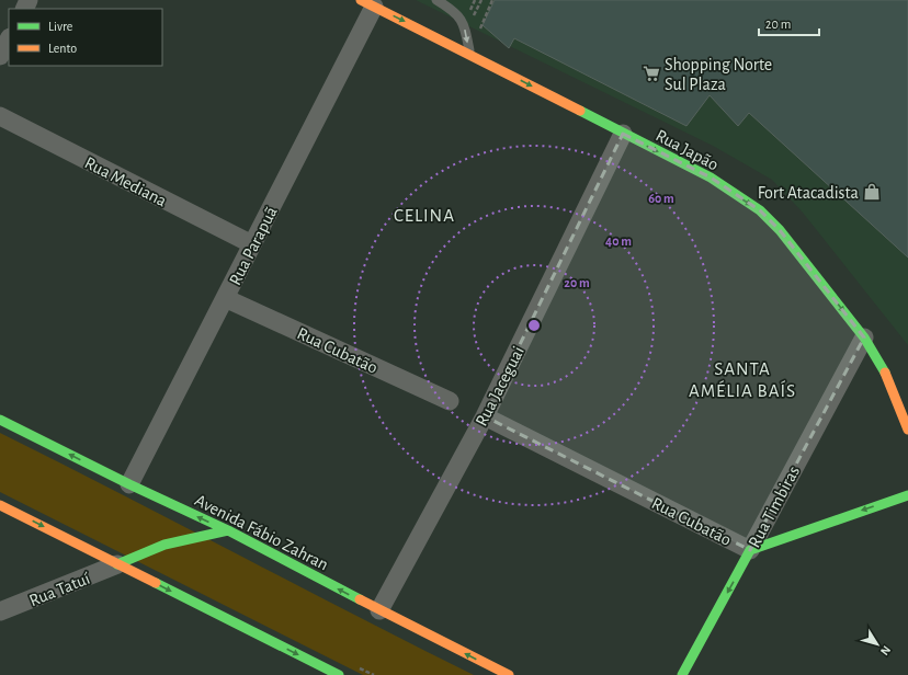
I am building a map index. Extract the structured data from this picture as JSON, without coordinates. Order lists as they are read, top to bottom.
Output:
{
  "streets": {
    "main road": [
      "Rua Japão",
      "Rua Cubatão",
      "Rua Timbiras",
      "Avenida Fábio Zahran"
    ],
    "street": [
      "Rua Mediana",
      "Rua Parapuã",
      "Rua Jaceguai",
      "Rua Tatuí"
    ]
  },
  "crossings": [
    ["Rua Japão", "Rua Parapuã"],
    ["Rua Japão", "Rua Jaceguai"],
    ["Rua Japão", "Rua Timbiras"],
    ["Rua Mediana", "Rua Parapuã"],
    ["Rua Parapuã", "Rua Cubatão"],
    ["Rua Parapuã", "Avenida Fábio Zahran"],
    ["Rua Cubatão", "Rua Jaceguai"],
    ["Rua Cubatão", "Rua Timbiras"],
    ["Rua Jaceguai", "Avenida Fábio Zahran"]
  ],
  "one_way": ["Rua Japão", "Rua Timbiras"],
  "districts": ["CELINA", "SANTA AMÉLIA BAÍS"],
  "places": {
    "supermarket": ["Shopping Norte Sul Plaza"],
    "shop": ["Fort Atacadista"]
  },
  "legend": ["Livre", "Lento"],
  "scale_bar": "20 m",
  "north": "bottom right",
  "rings": ["60 m", "40 m", "20 m"]
}
